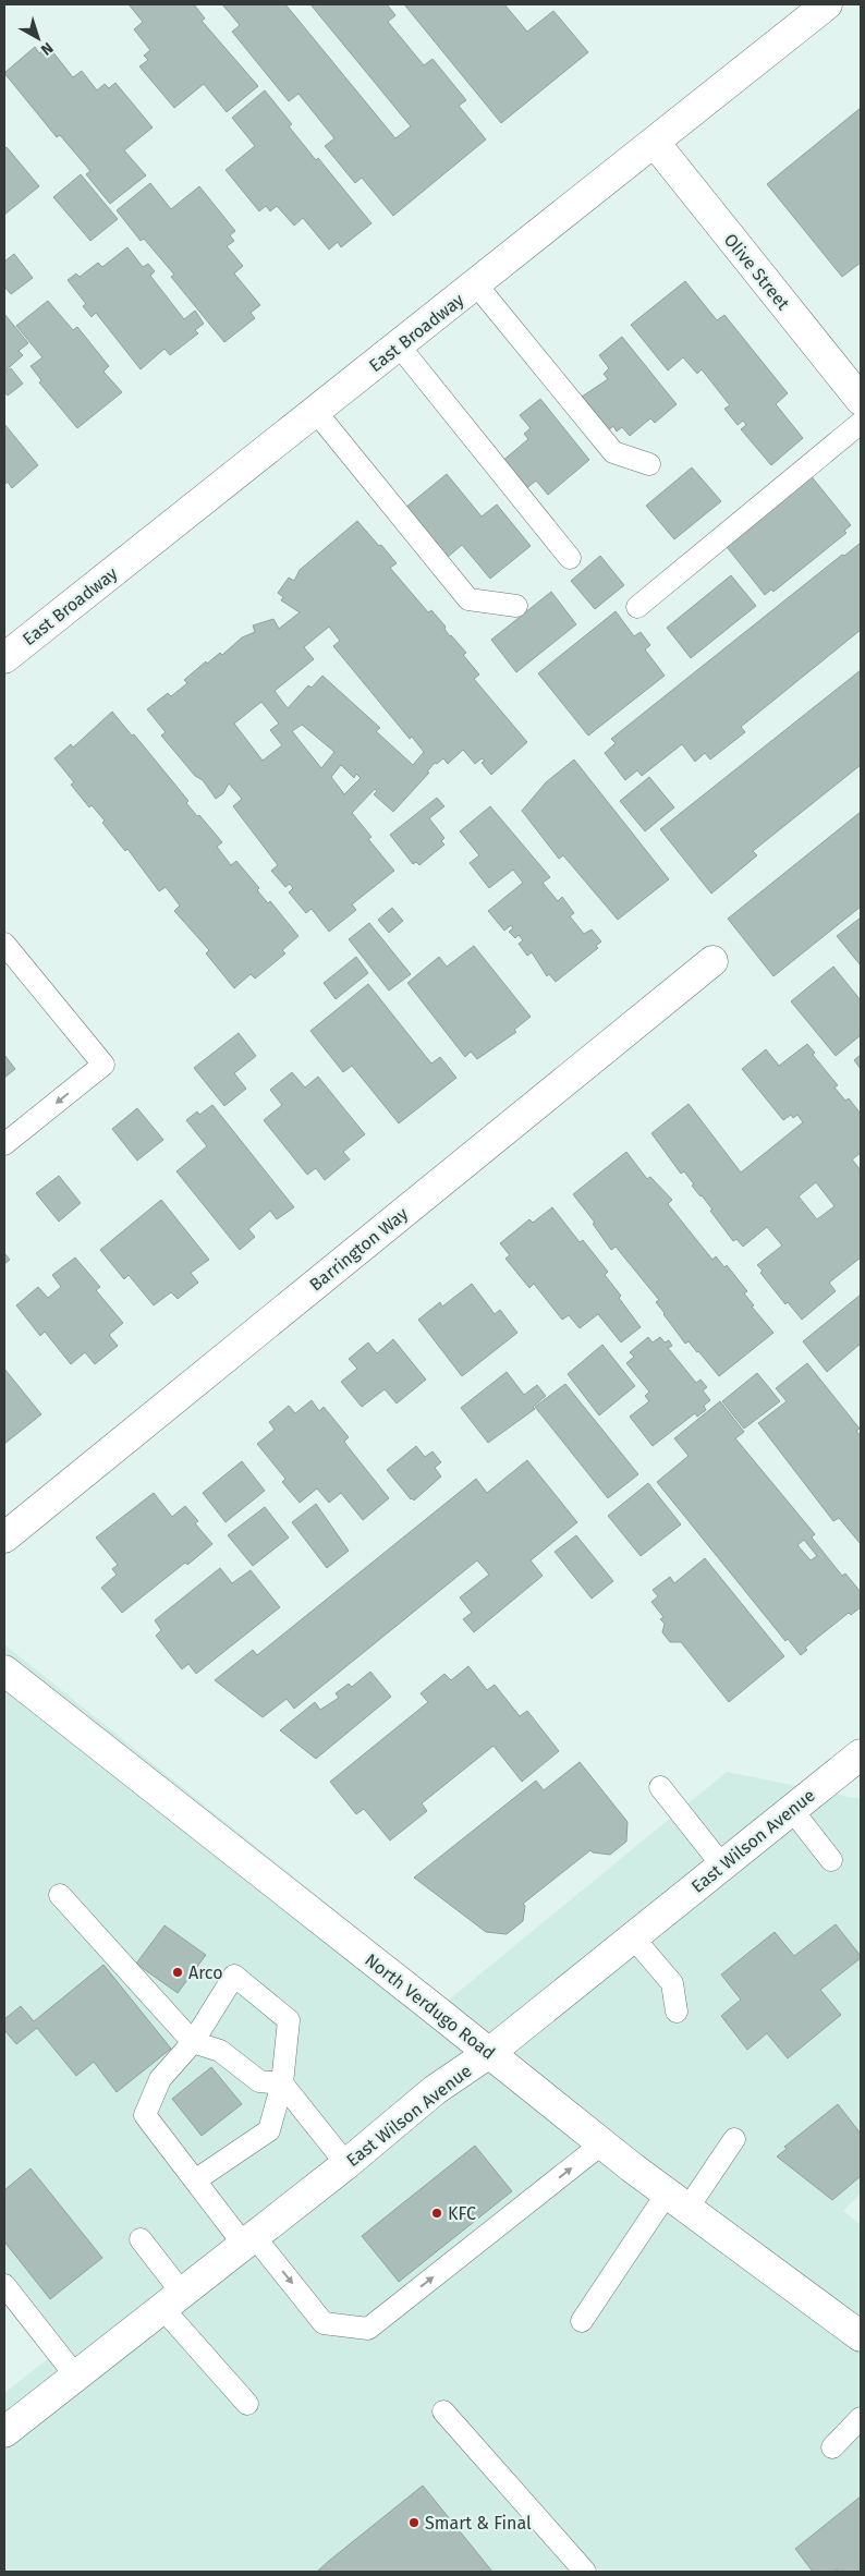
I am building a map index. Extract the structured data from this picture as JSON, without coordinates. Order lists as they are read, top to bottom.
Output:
{
  "streets": {
    "street": [
      "Olive Street",
      "East Broadway",
      "Barrington Way",
      "East Wilson Avenue",
      "North Verdugo Road"
    ]
  },
  "crossings": [
    ["Olive Street", "East Broadway"],
    ["East Wilson Avenue", "North Verdugo Road"]
  ],
  "places": ["Arco", "KFC", "Smart & Final"],
  "north": "bottom right"
}
